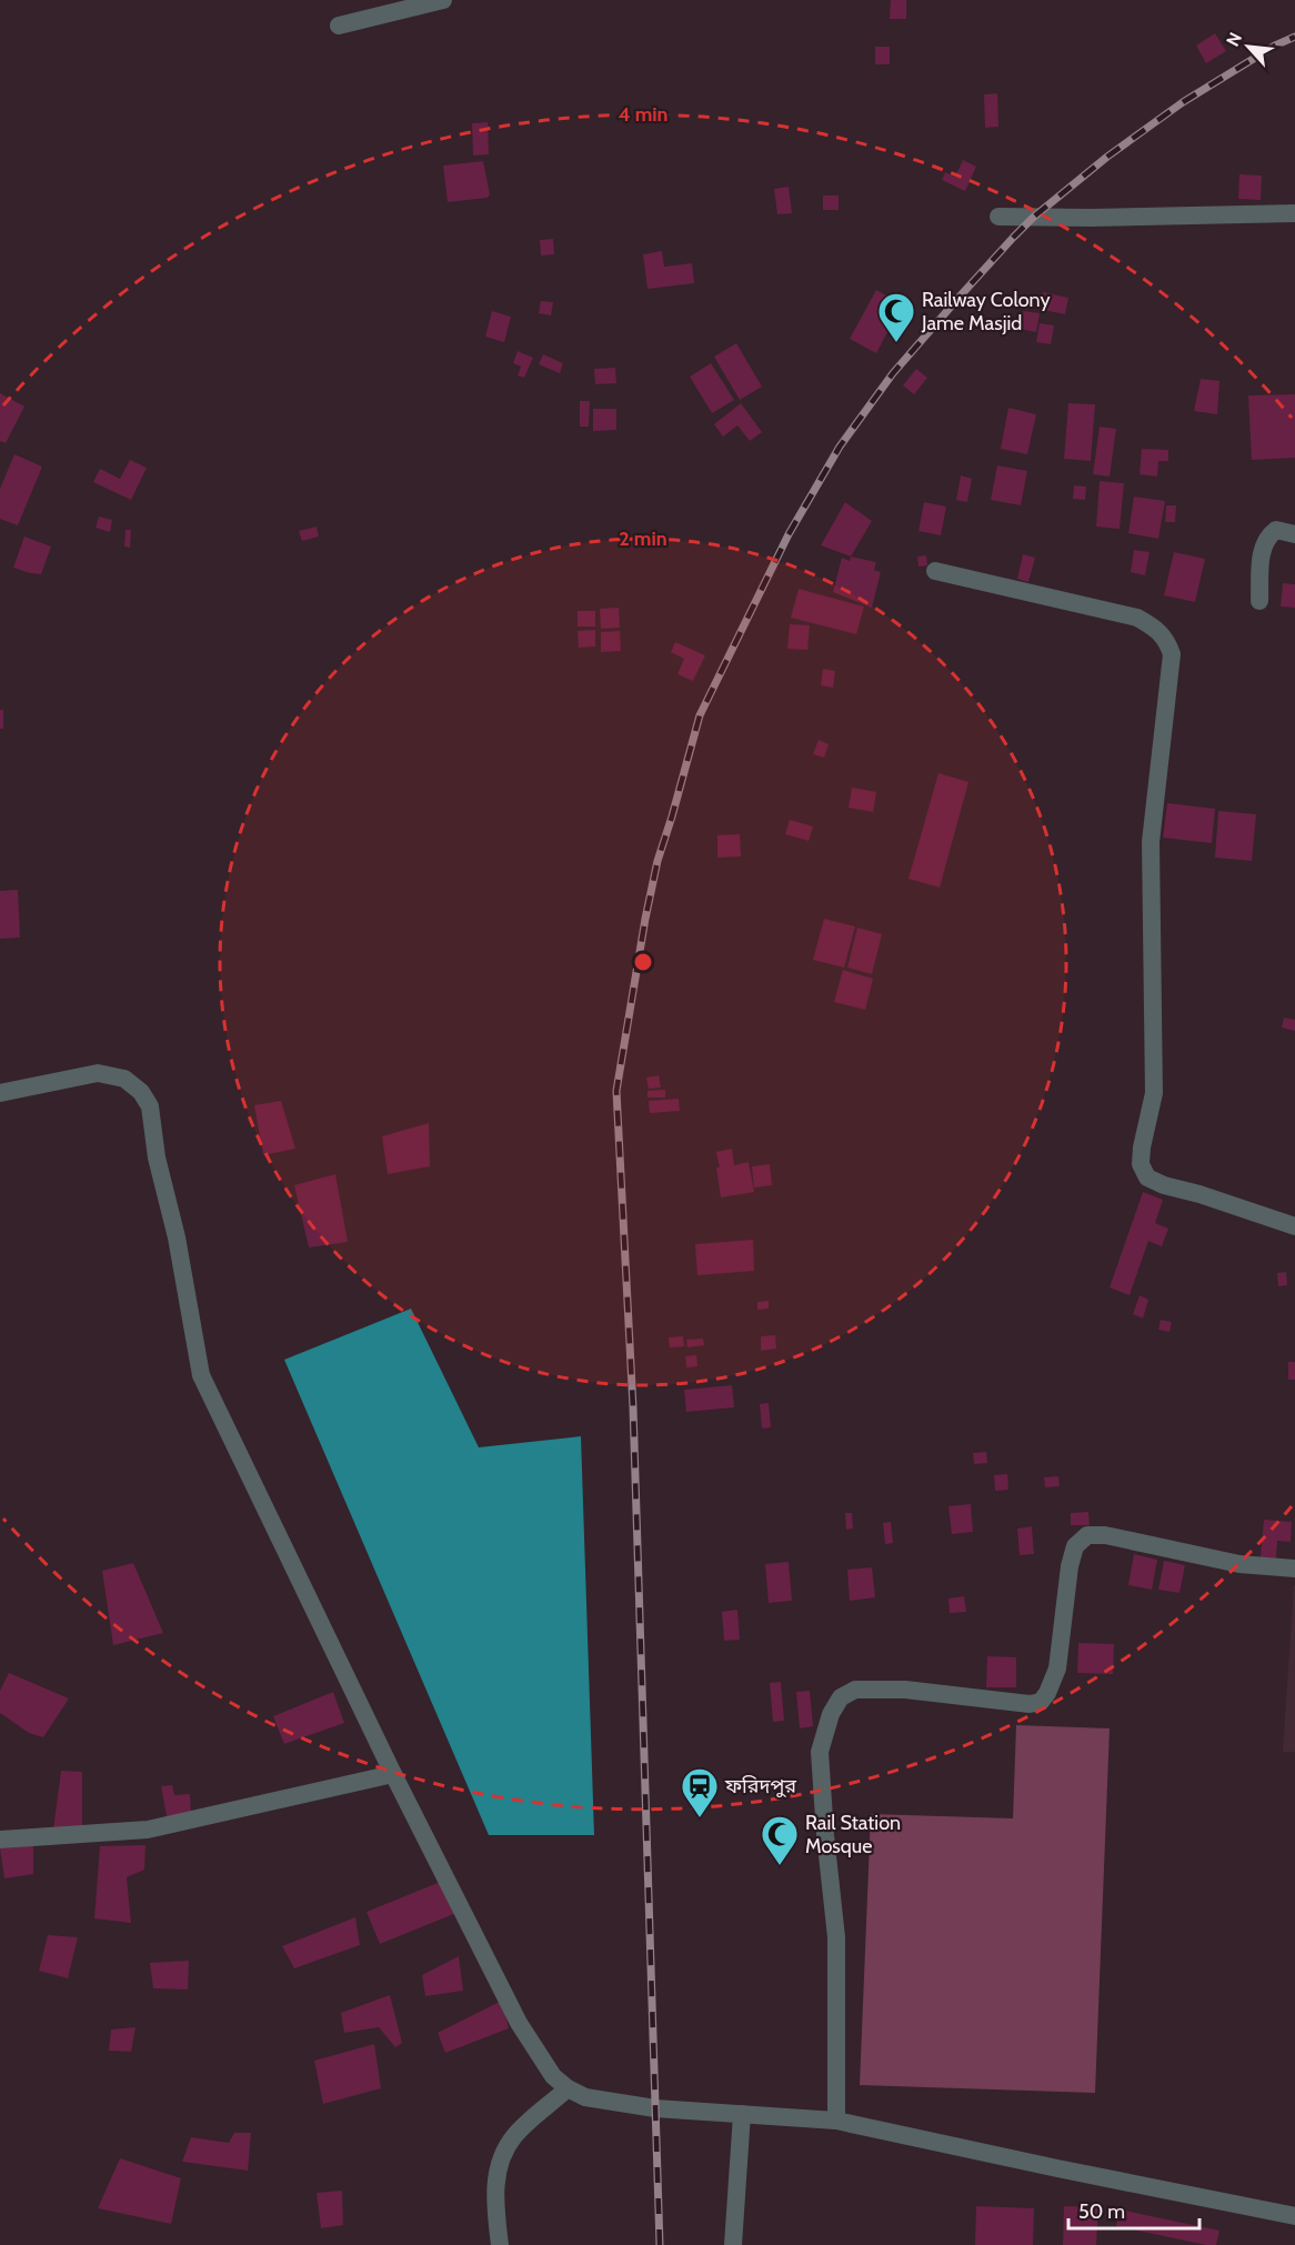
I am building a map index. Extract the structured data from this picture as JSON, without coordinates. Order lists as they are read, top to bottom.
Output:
{
  "places": {
    "mosque": ["Railway Colony Jame Masjid", "Rail Station Mosque"],
    "station": ["ফরিদপুর"]
  },
  "scale_bar": "50 m",
  "north": "top left",
  "rings": ["4 min", "2 min"]
}
